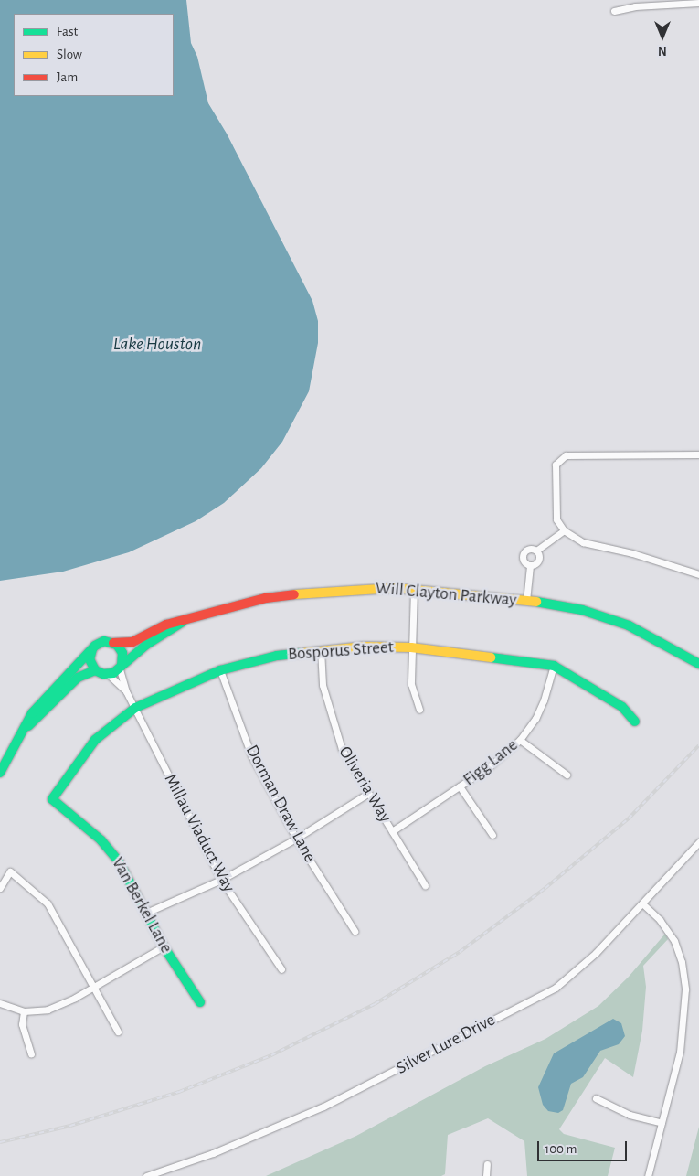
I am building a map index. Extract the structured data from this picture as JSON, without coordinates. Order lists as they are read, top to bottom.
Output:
{
  "streets": {
    "street": [
      "Will Clayton Parkway",
      "Bosporus Street",
      "Figg Lane",
      "Oliveria Way",
      "Dorman Draw Lane",
      "Millau Viaduct Way",
      "Van Berkel Lane",
      "Silver Lure Drive"
    ]
  },
  "crossings": [
    ["Will Clayton Parkway", "Millau Viaduct Way"],
    ["Bosporus Street", "Figg Lane"],
    ["Bosporus Street", "Oliveria Way"],
    ["Bosporus Street", "Dorman Draw Lane"],
    ["Bosporus Street", "Millau Viaduct Way"],
    ["Bosporus Street", "Van Berkel Lane"],
    ["Figg Lane", "Oliveria Way"]
  ],
  "water": ["Lake Houston"],
  "legend": ["Fast", "Slow", "Jam"],
  "scale_bar": "100 m",
  "north": "bottom"
}
